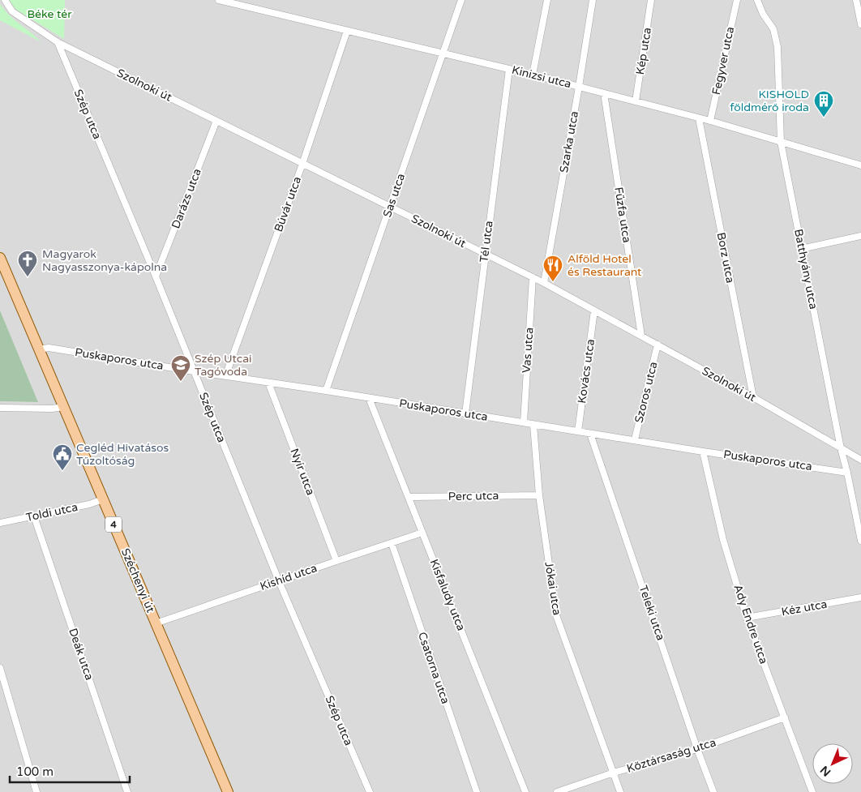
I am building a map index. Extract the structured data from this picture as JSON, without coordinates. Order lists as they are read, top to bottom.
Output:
{
  "streets": {
    "main road": ["4", "Széchenyi út"],
    "street": [
      "Kép utca",
      "Fegyver utca",
      "Kinizsi utca",
      "Szolnoki út",
      "Szép utca",
      "Szarka utca",
      "Sas utca",
      "Darázs utca",
      "Búvár utca",
      "Fűzfa utca",
      "Tél utca",
      "Borz utca",
      "Batthyány utca",
      "Vas utca",
      "Puskaporos utca",
      "Kovács utca",
      "Szoros utca",
      "Nyír utca",
      "Perc utca",
      "Toldi utca",
      "Kishíd utca",
      "Jókai utca",
      "Kisfaludy utca",
      "Kéz utca",
      "Teleki utca",
      "Ady Endre utca",
      "Deák utca",
      "Csatorna utca",
      "Köztársaság utca"
    ]
  },
  "crossings": [
    ["Kép utca", "Kinizsi utca"],
    ["Fegyver utca", "Kinizsi utca"],
    ["Kinizsi utca", "Szarka utca"],
    ["Kinizsi utca", "Sas utca"],
    ["Kinizsi utca", "Búvár utca"],
    ["Kinizsi utca", "Fűzfa utca"],
    ["Kinizsi utca", "Tél utca"],
    ["Kinizsi utca", "Borz utca"],
    ["Kinizsi utca", "Batthyány utca"],
    ["Szolnoki út", "Szép utca"],
    ["Szolnoki út", "Szarka utca"],
    ["Szolnoki út", "Sas utca"],
    ["Szolnoki út", "Darázs utca"],
    ["Szolnoki út", "Búvár utca"],
    ["Szolnoki út", "Fűzfa utca"],
    ["Szolnoki út", "Tél utca"],
    ["Szolnoki út", "Borz utca"],
    ["Szolnoki út", "Batthyány utca"],
    ["Szolnoki út", "Vas utca"],
    ["Szolnoki út", "Kovács utca"],
    ["Szolnoki út", "Szoros utca"],
    ["Szép utca", "Darázs utca"],
    ["Szép utca", "Puskaporos utca"],
    ["Szép utca", "Kishíd utca"],
    ["Sas utca", "Puskaporos utca"],
    ["Búvár utca", "Puskaporos utca"],
    ["Tél utca", "Puskaporos utca"],
    ["Batthyány utca", "Puskaporos utca"],
    ["Vas utca", "Puskaporos utca"],
    ["Puskaporos utca", "Kovács utca"],
    ["Puskaporos utca", "Szoros utca"],
    ["Puskaporos utca", "Nyír utca"],
    ["Puskaporos utca", "Széchenyi út"],
    ["Puskaporos utca", "Jókai utca"],
    ["Puskaporos utca", "Kisfaludy utca"],
    ["Puskaporos utca", "Teleki utca"],
    ["Puskaporos utca", "Ady Endre utca"],
    ["Nyír utca", "Kishíd utca"],
    ["Perc utca", "Jókai utca"],
    ["Perc utca", "Kisfaludy utca"],
    ["Toldi utca", "Széchenyi út"],
    ["Toldi utca", "Deák utca"],
    ["Kishíd utca", "Széchenyi út"],
    ["Kishíd utca", "Kisfaludy utca"],
    ["Kishíd utca", "Csatorna utca"],
    ["Jókai utca", "Köztársaság utca"],
    ["Kéz utca", "Ady Endre utca"],
    ["Teleki utca", "Köztársaság utca"],
    ["Ady Endre utca", "Köztársaság utca"]
  ],
  "parks": ["Béke tér"],
  "places": {
    "building": ["KISHOLD földmérő iroda"],
    "church": ["Magyarok Nagyasszonya-kápolna"],
    "restaurant": ["Alföld Hotel és Restaurant"],
    "school or university": ["Szép Utcai Tagóvoda"],
    "public building": ["Cegléd Hivatásos Tűzoltóság"]
  },
  "scale_bar": "100 m",
  "north": "bottom left"
}
